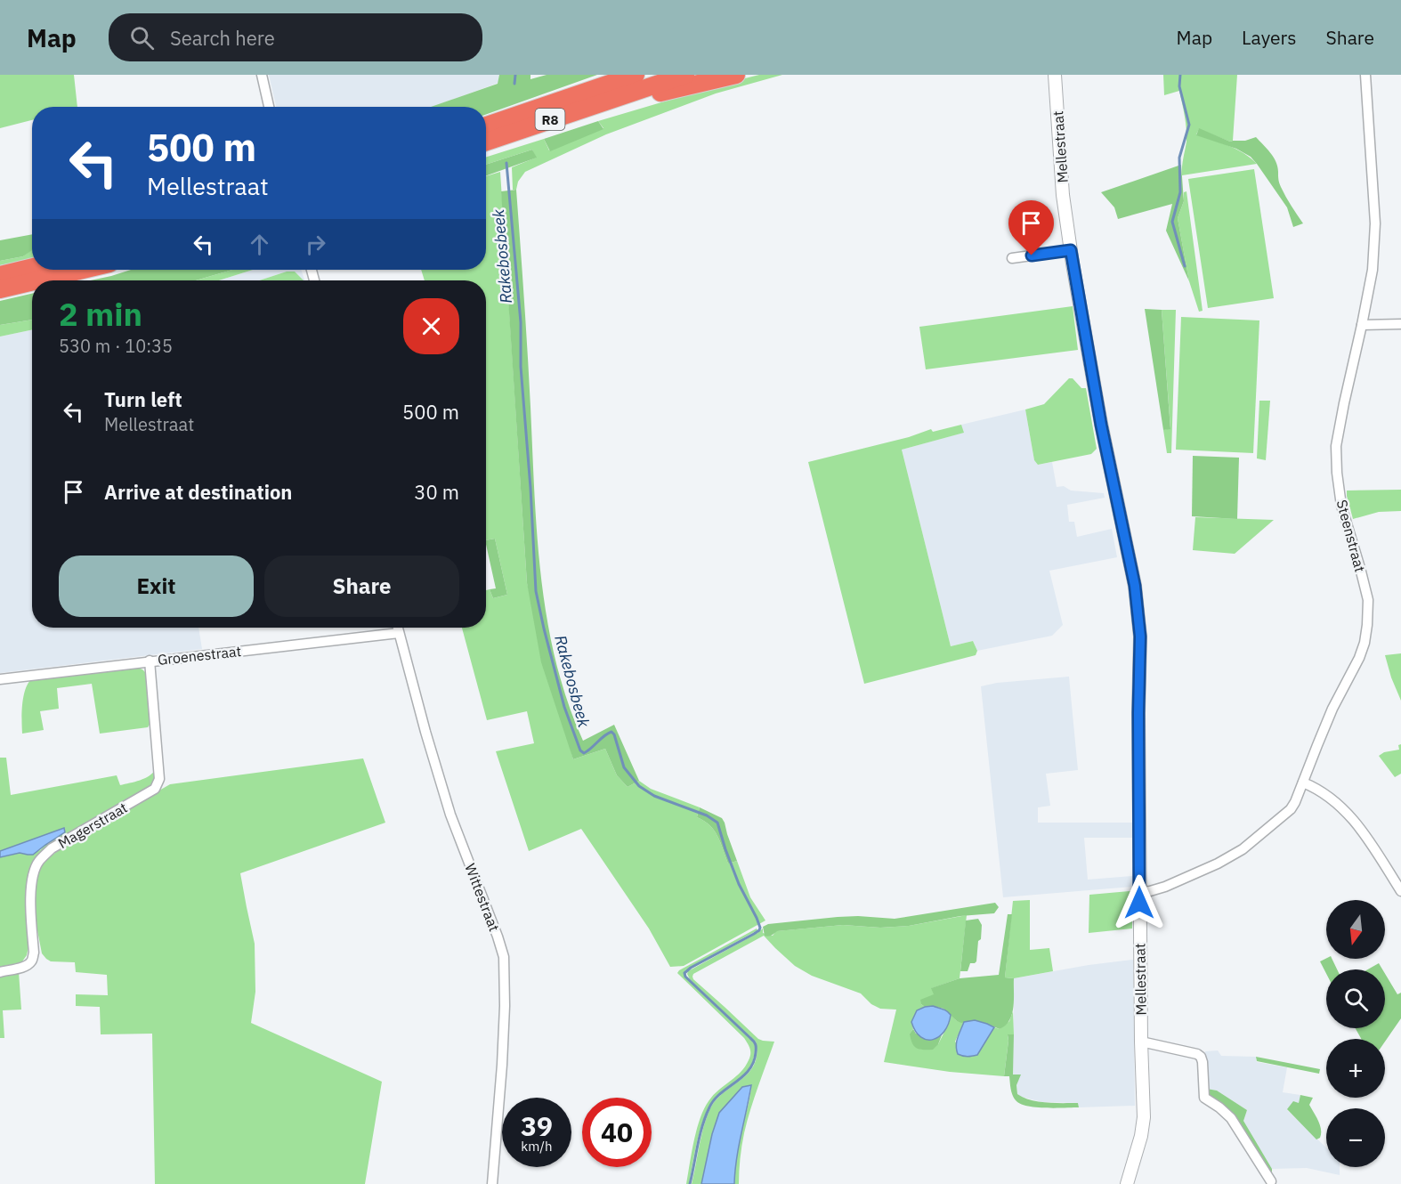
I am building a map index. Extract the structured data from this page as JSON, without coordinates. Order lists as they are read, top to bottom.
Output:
{
  "streets": {
    "highway": ["R8"],
    "street": [
      "Mellestraat",
      "Steenstraat",
      "Groenestraat",
      "Magerstraat",
      "Wittestraat"
    ]
  },
  "crossings": [
    ["Mellestraat", "Steenstraat"],
    ["Groenestraat", "Magerstraat"],
    ["Groenestraat", "Wittestraat"]
  ],
  "water": ["Rakebosbeek"],
  "north": "bottom",
  "page": {
    "header": "Map",
    "search": "Search here",
    "nav": ["Map", "Layers", "Share"],
    "turn": ["500 m", "Mellestraat"],
    "heading": ["2 min", "530 m · 10:35"],
    "list": [
      {
        "name": "Turn left",
        "note": "Mellestraat",
        "value": "500 m"
      },
      {
        "name": "Arrive at destination",
        "value": "30 m"
      }
    ],
    "buttons": ["Exit", "Share"],
    "map_buttons": ["+", "−"],
    "speed": "39 km/h",
    "limit": "40"
  }
}
